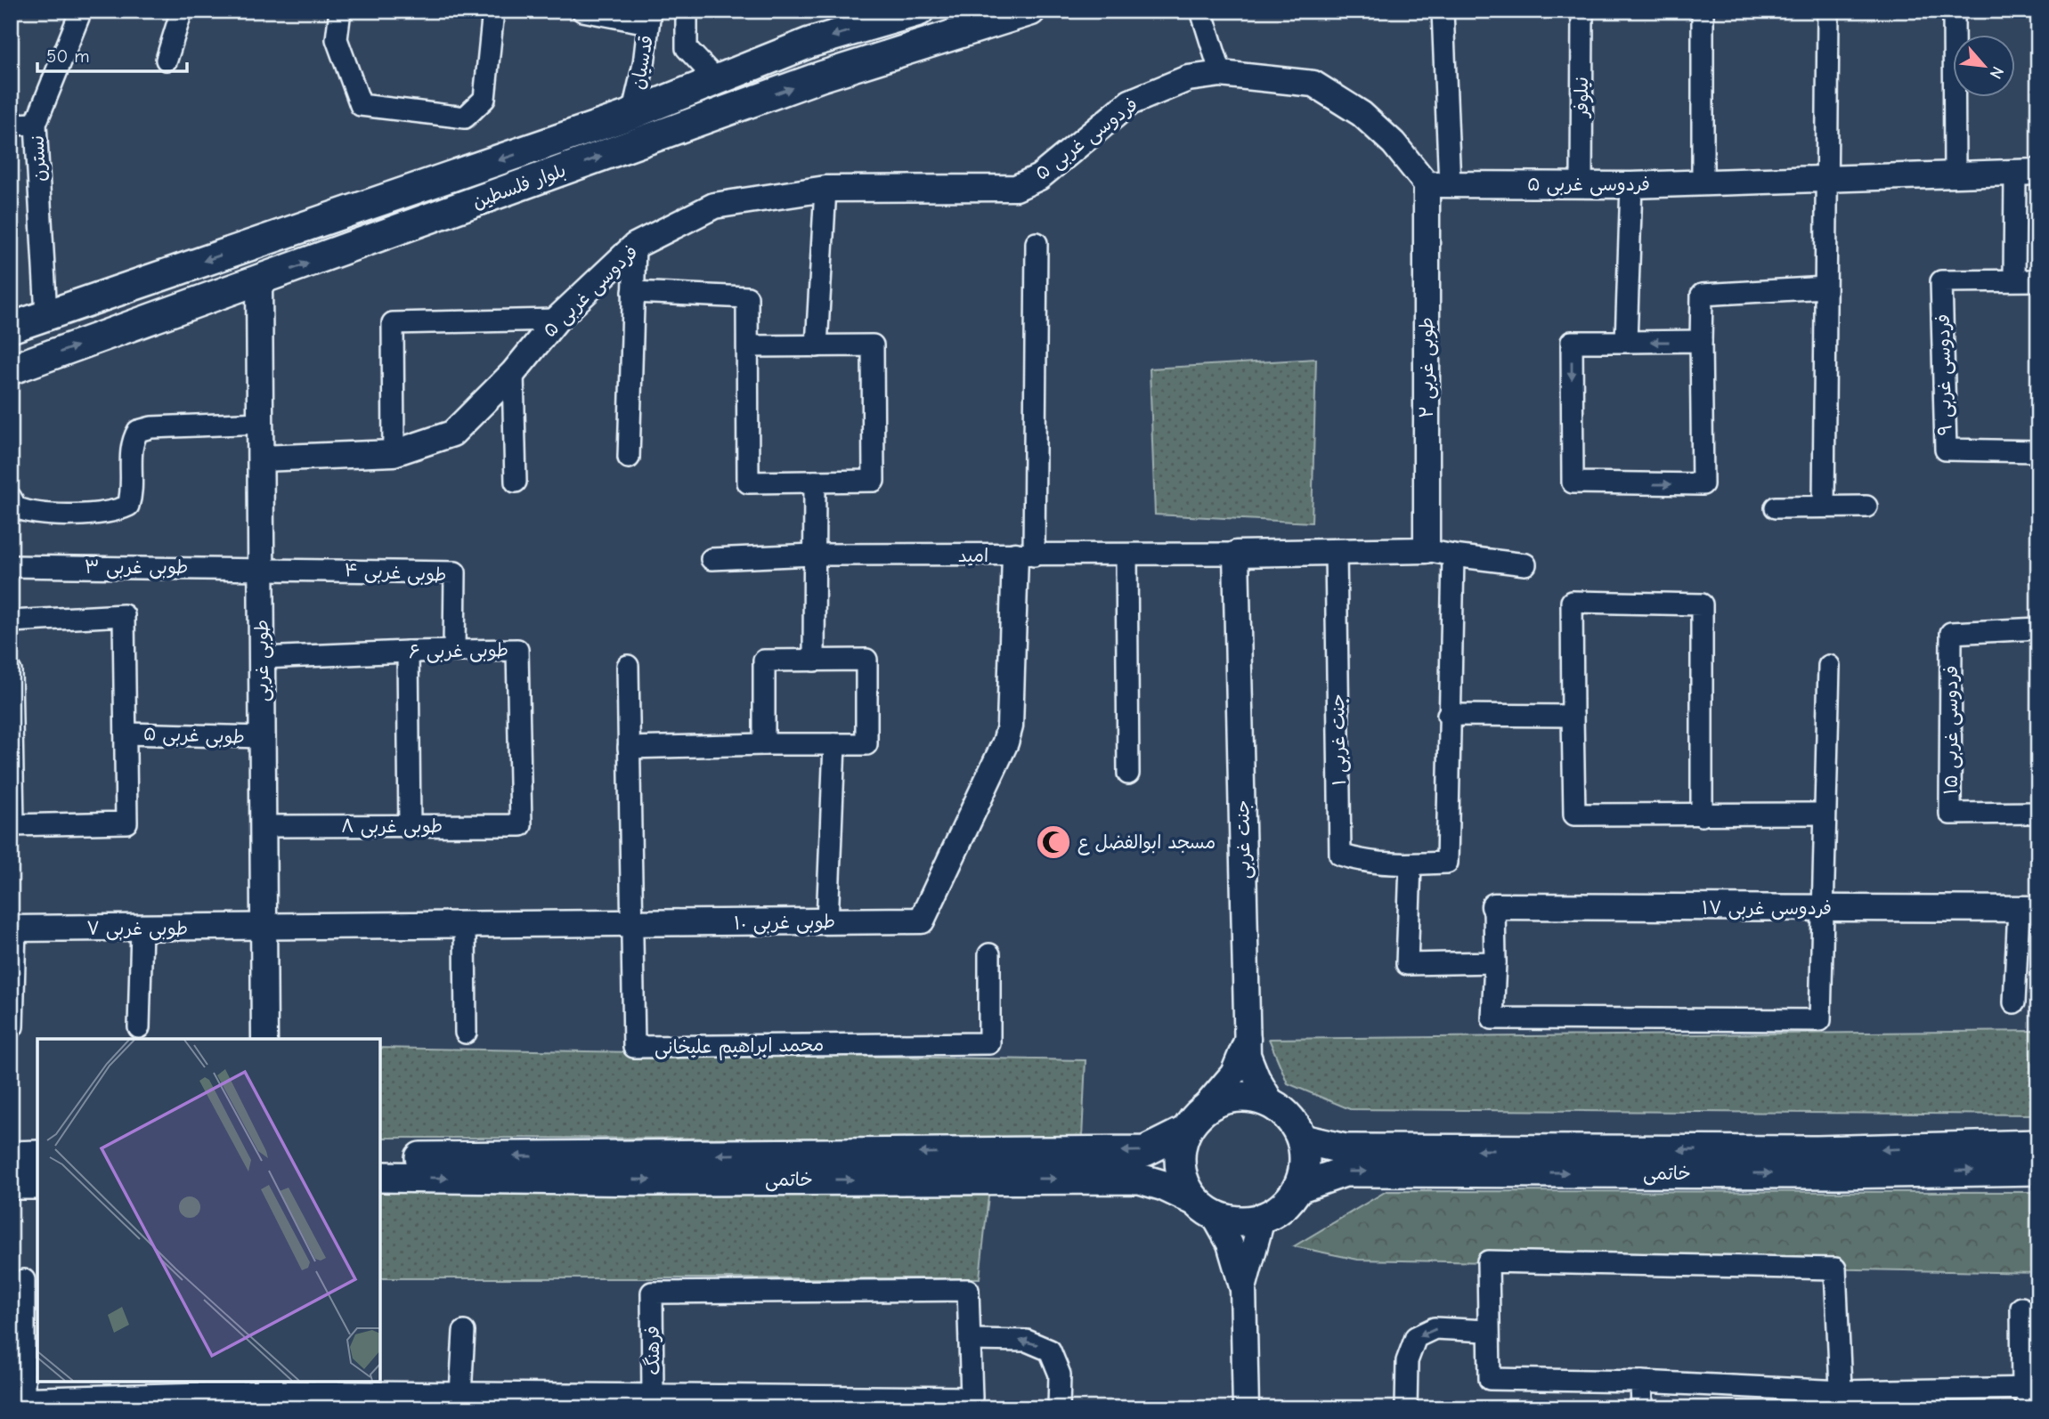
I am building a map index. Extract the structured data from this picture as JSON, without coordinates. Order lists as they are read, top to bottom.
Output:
{
  "streets": {
    "main road": ["بلوار فلسطین", "خاتمی"],
    "street": [
      "قدسیان",
      "نیلوفر",
      "فردوسی غربی ۵",
      "نسترن",
      "طوبی غربی ۲",
      "فردوسی غربی ۹",
      "امید",
      "طوبی غربی ۳",
      "طوبی غربی ۴",
      "طوبی غربی ۶",
      "طوبی غربی",
      "فردوسی غربی ۱۵",
      "طوبی غربی ۵",
      "جنت غربی ۱",
      "طوبی غربی ۸",
      "جنت غربی",
      "فردوسی غربی ۱۷",
      "طوبی غربی ۱۰",
      "طوبی غربی ۷",
      "محمد ابراهیم علیخانی",
      "فرهنگ"
    ]
  },
  "crossings": [
    ["قدسیان", "بلوار فلسطین"],
    ["نیلوفر", "فردوسی غربی ۵"],
    ["فردوسی غربی ۵", "طوبی غربی ۲"],
    ["فردوسی غربی ۵", "طوبی غربی"],
    ["نسترن", "بلوار فلسطین"],
    ["بلوار فلسطین", "طوبی غربی"],
    ["امید", "جنت غربی"],
    ["امید", "طوبی غربی ۱۰"],
    ["طوبی غربی ۳", "طوبی غربی ۴"],
    ["طوبی غربی ۳", "طوبی غربی"],
    ["طوبی غربی ۴", "طوبی غربی ۶"],
    ["طوبی غربی ۴", "طوبی غربی"],
    ["طوبی غربی ۶", "طوبی غربی"],
    ["طوبی غربی ۶", "طوبی غربی ۸"],
    ["طوبی غربی", "طوبی غربی ۵"],
    ["طوبی غربی", "طوبی غربی ۸"],
    ["طوبی غربی", "طوبی غربی ۱۰"],
    ["طوبی غربی", "طوبی غربی ۷"],
    ["جنت غربی", "خاتمی"],
    ["طوبی غربی ۱۰", "طوبی غربی ۷"],
    ["طوبی غربی ۱۰", "محمد ابراهیم علیخانی"]
  ],
  "places": {
    "mosque": ["مسجد ابوالفضل ع"]
  },
  "scale_bar": "50 m",
  "north": "bottom right"
}
